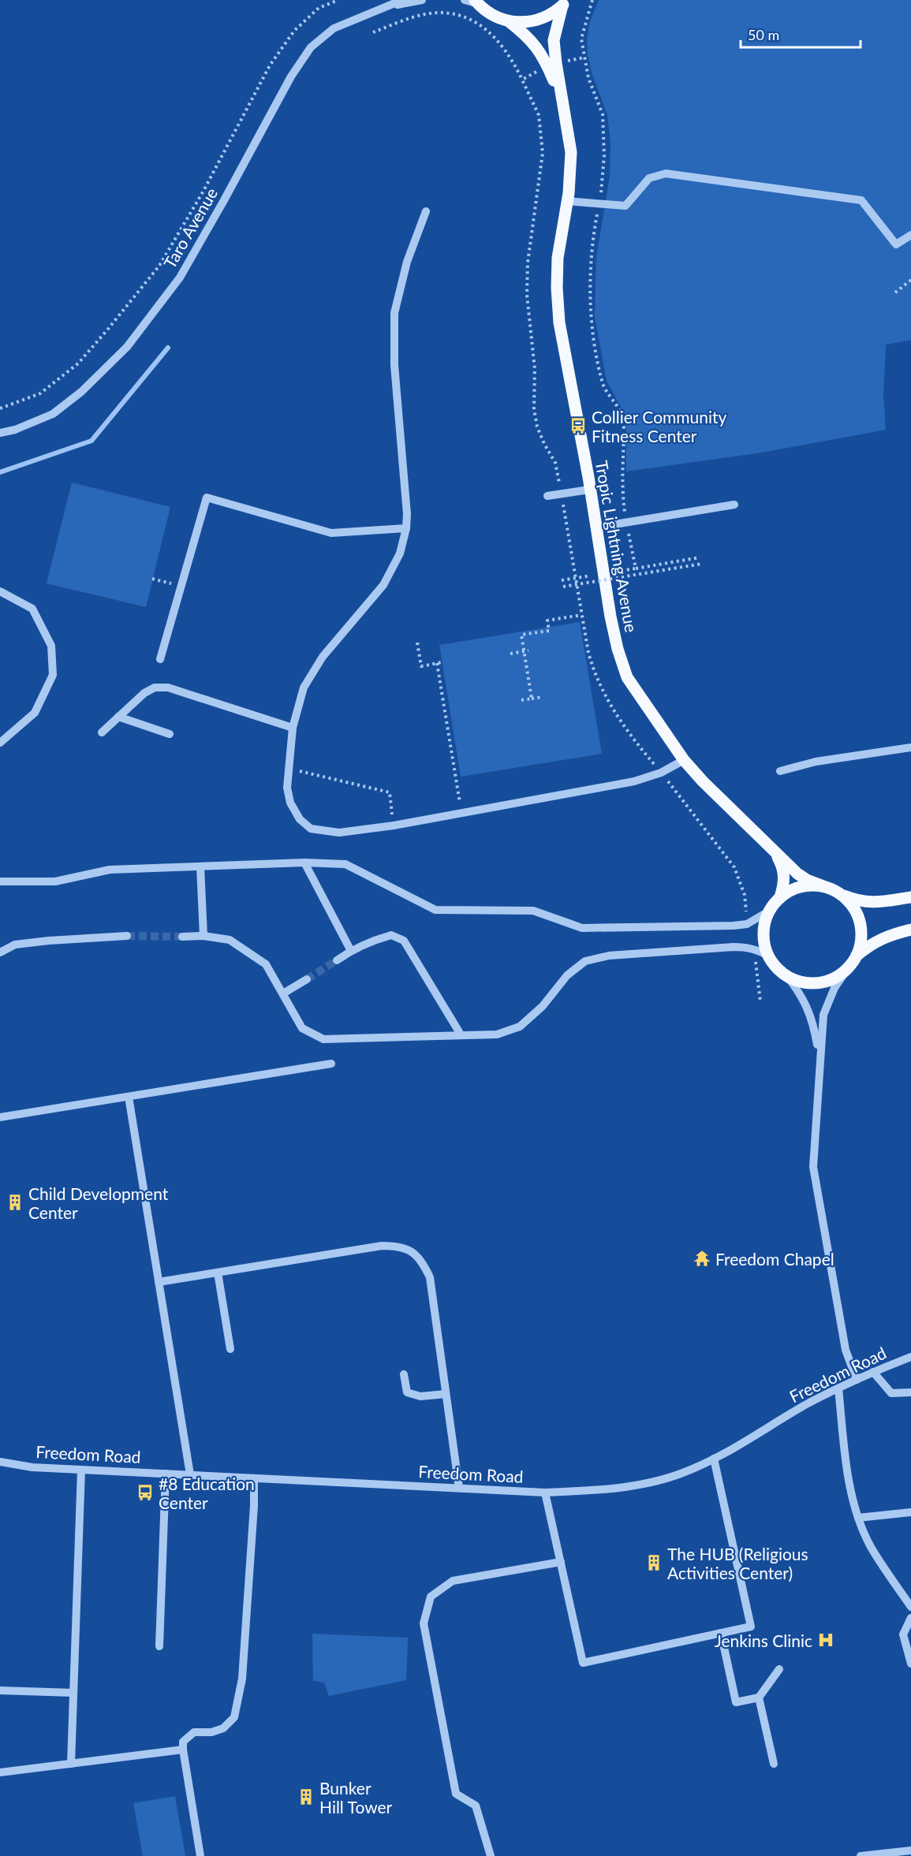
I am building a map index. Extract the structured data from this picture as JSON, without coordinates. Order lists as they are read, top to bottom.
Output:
{
  "streets": {
    "main road": ["Tropic Lightning Avenue"],
    "street": ["Taro Avenue", "Freedom Road"]
  },
  "places": {
    "bus stop": ["Collier Community Fitness Center", "#8 Education Center"],
    "building": ["Child Development Center", "The HUB (Religious Activities Center)", "Bunker Hill Tower"],
    "temple": ["Freedom Chapel"],
    "hospital": ["Jenkins Clinic"]
  },
  "scale_bar": "50 m"
}
